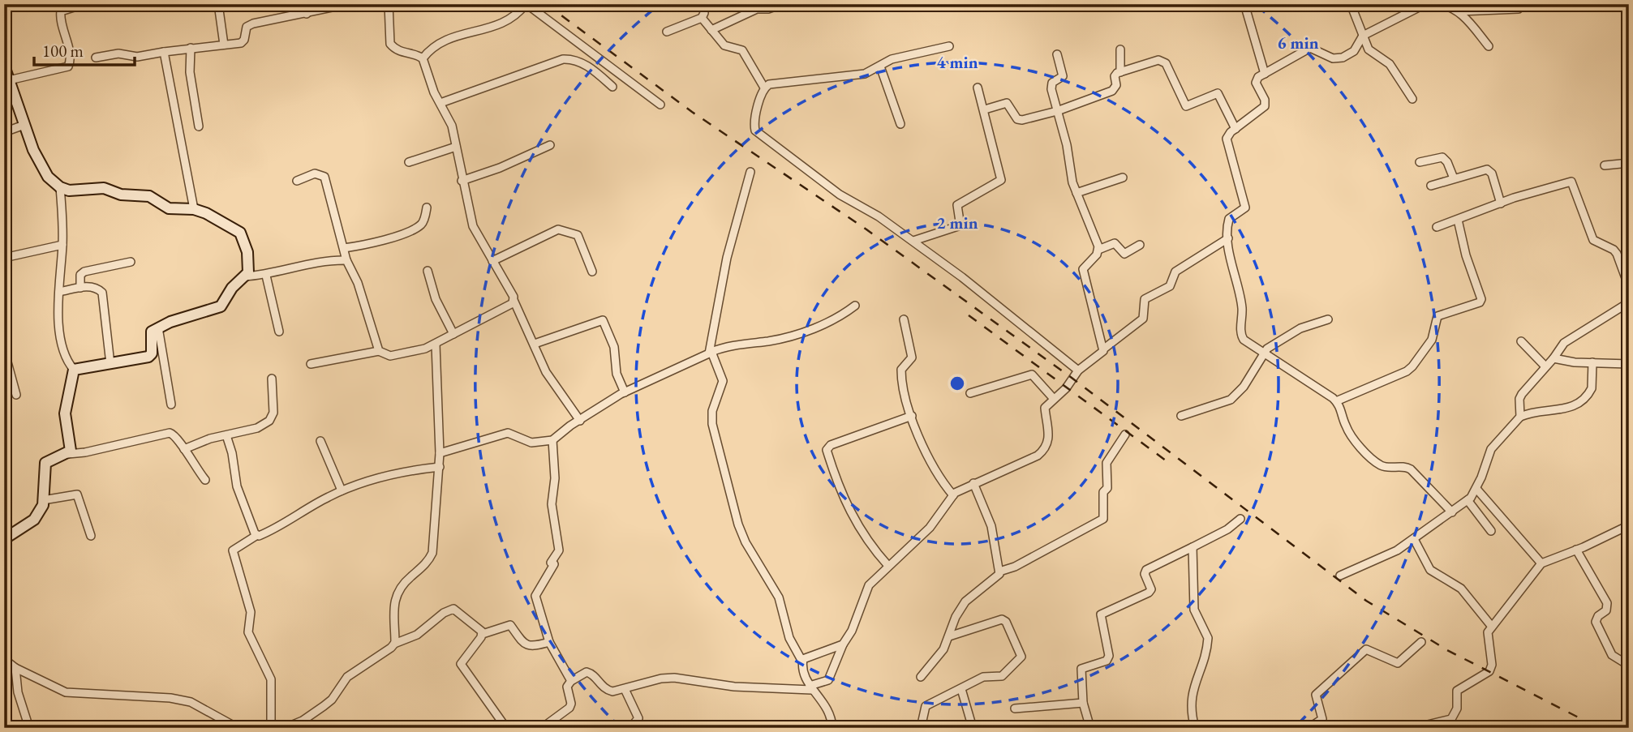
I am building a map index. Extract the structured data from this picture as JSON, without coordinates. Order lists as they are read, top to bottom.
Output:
{
  "scale_bar": "100 m",
  "rings": ["6 min", "4 min", "2 min"]
}
